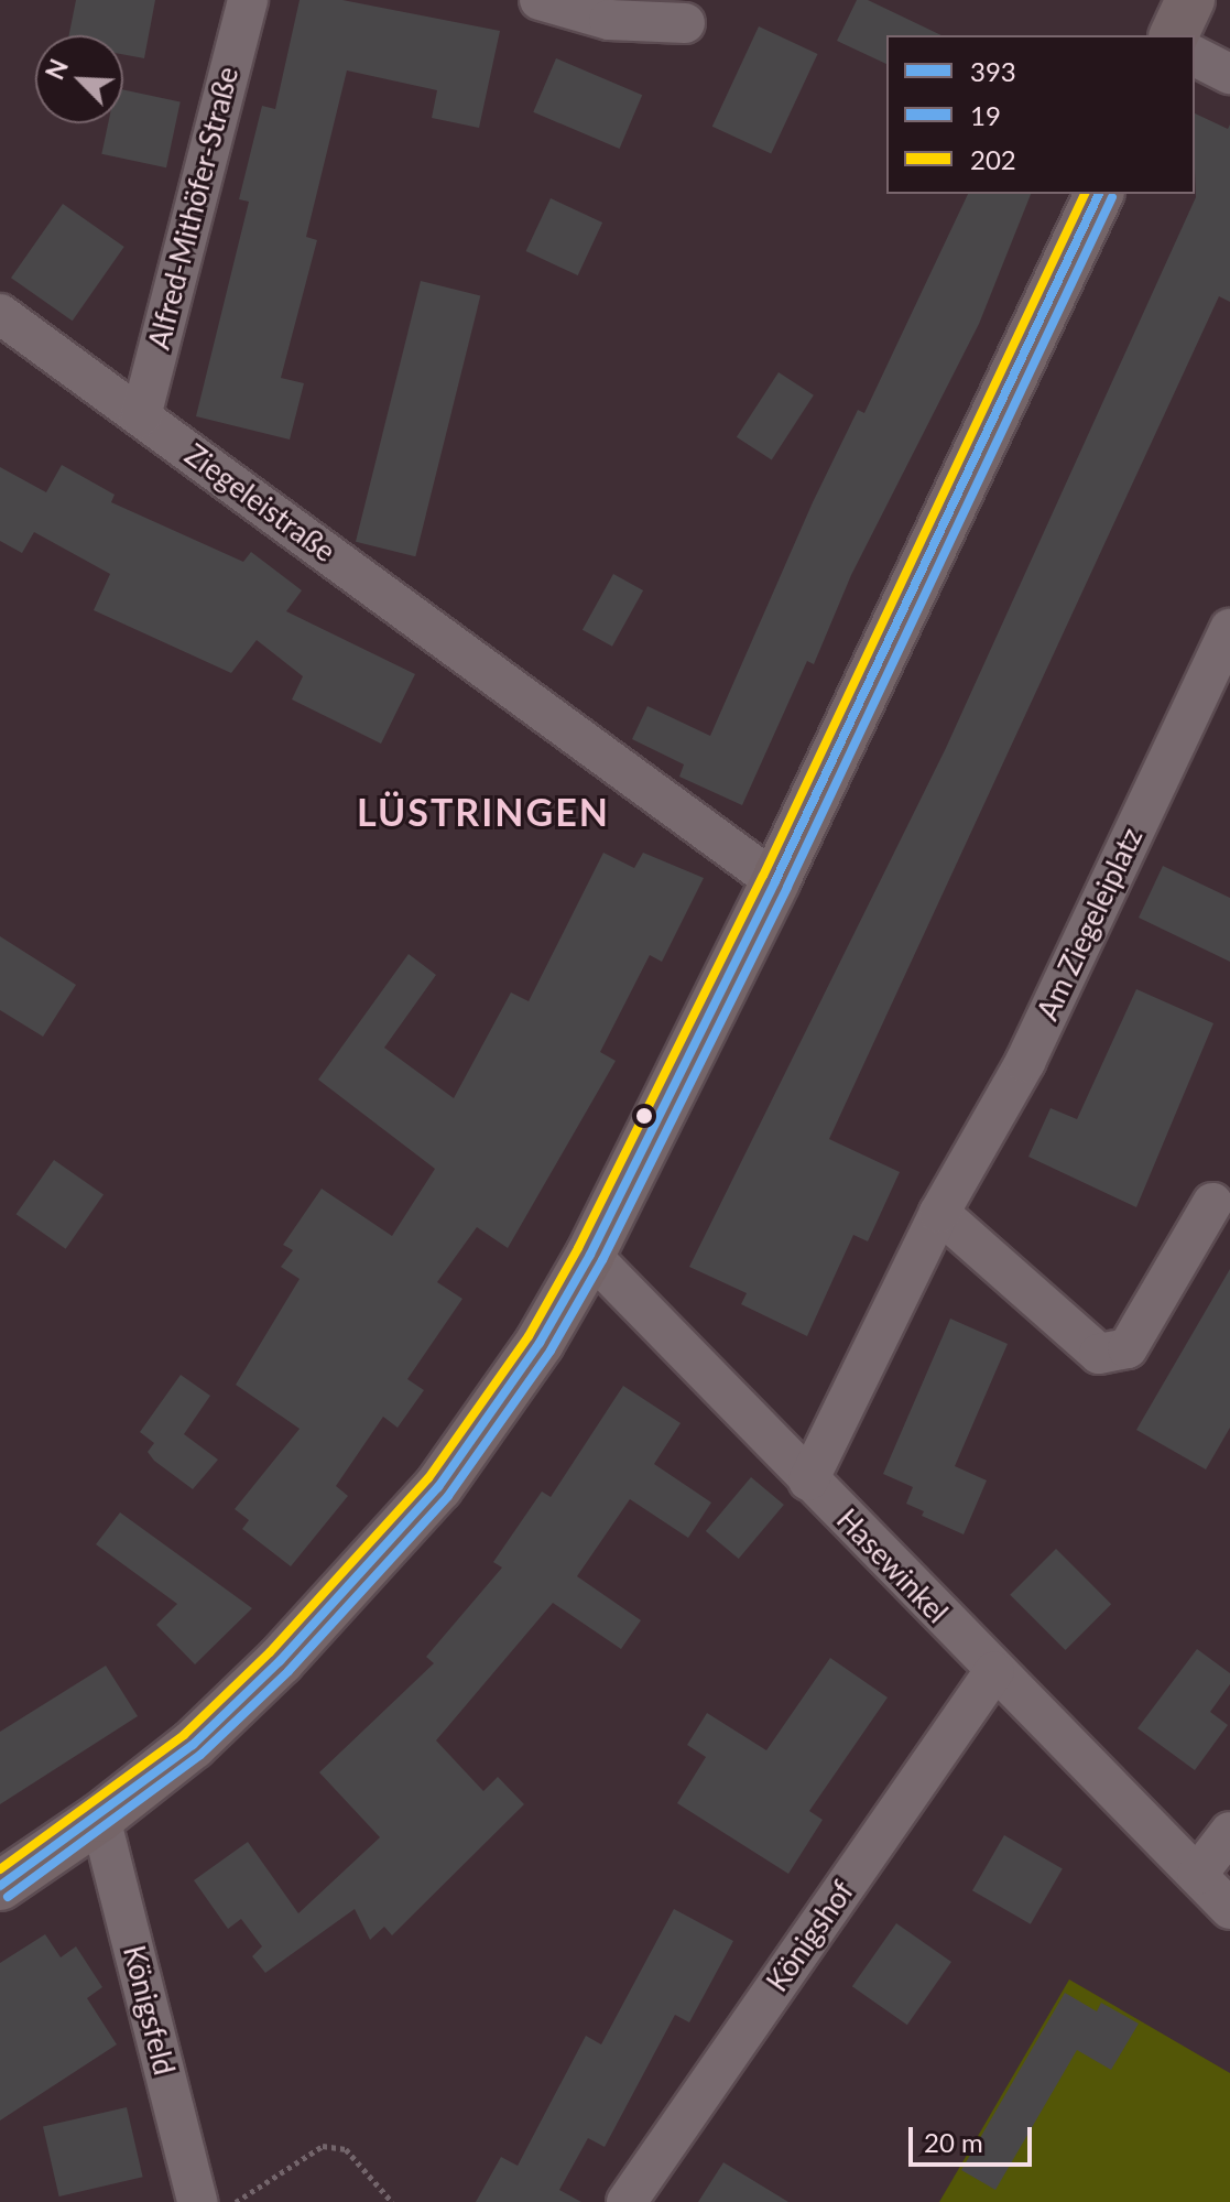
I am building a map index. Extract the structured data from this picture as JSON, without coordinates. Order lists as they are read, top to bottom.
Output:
{
  "streets": {
    "street": [
      "Alfred-Mithöfer-Straße",
      "Ziegeleistraße",
      "Am Ziegeleiplatz",
      "Hasewinkel",
      "Königshof",
      "Königsfeld"
    ]
  },
  "crossings": [
    ["Alfred-Mithöfer-Straße", "Ziegeleistraße"],
    ["Am Ziegeleiplatz", "Hasewinkel"],
    ["Hasewinkel", "Königshof"]
  ],
  "districts": ["LÜSTRINGEN"],
  "lines": ["transit line 393", "transit line 202", "transit line 19"],
  "legend": ["393", "19", "202"],
  "scale_bar": "20 m",
  "north": "top left"
}
